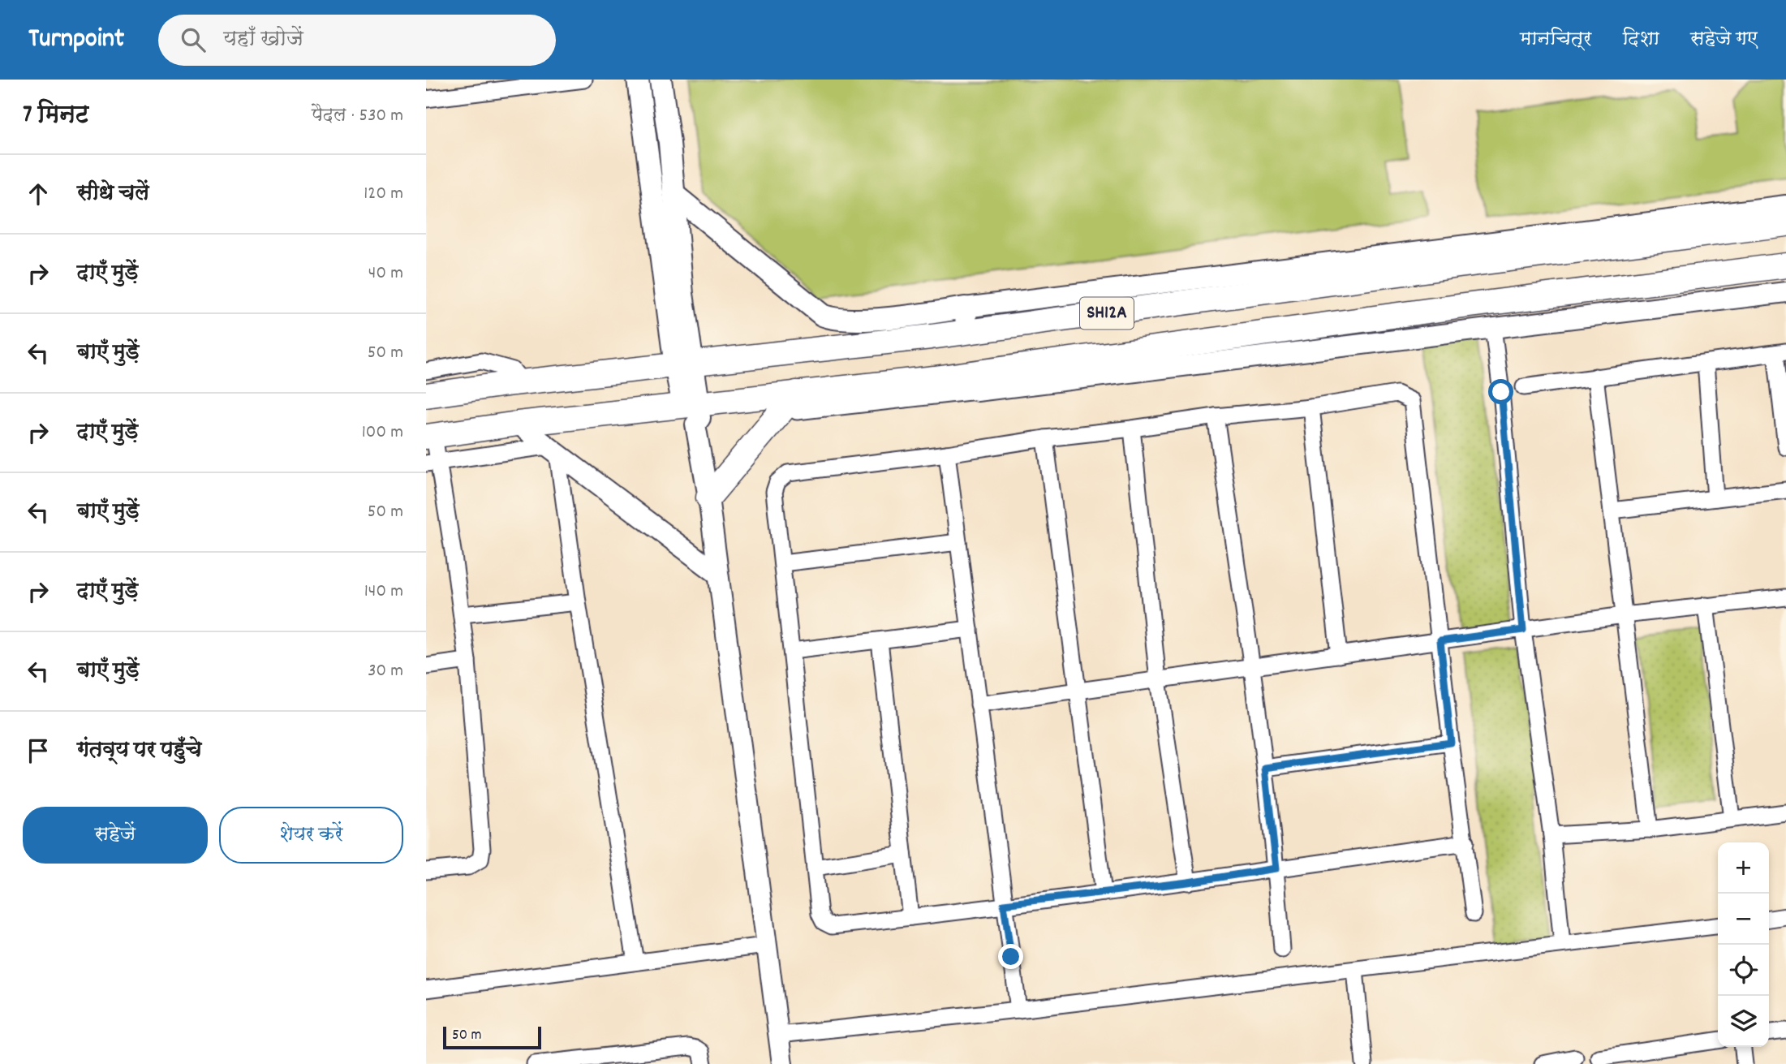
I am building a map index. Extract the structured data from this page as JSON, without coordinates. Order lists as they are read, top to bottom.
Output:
{
  "streets": {
    "main road": ["SH12A"]
  },
  "scale_bar": "50 m",
  "page": {
    "header": "Turnpoint",
    "search": "यहाँ खोजें",
    "nav": ["मानचित्र", "दिशा", "सहेजे गए"],
    "heading": ["7 मिनट", "पैदल · 530 m"],
    "list": [
      ["सीधे चलें", "120 m"],
      ["दाएँ मुड़ें", "40 m"],
      ["बाएँ मुड़ें", "50 m"],
      ["दाएँ मुड़ें", "100 m"],
      ["बाएँ मुड़ें", "50 m"],
      ["दाएँ मुड़ें", "140 m"],
      ["बाएँ मुड़ें", "30 m"],
      "गंतव्य पर पहुँचे"
    ],
    "buttons": ["सहेजें", "शेयर करें"],
    "map_buttons": ["+", "−"],
    "scale": "50 m"
  }
}
